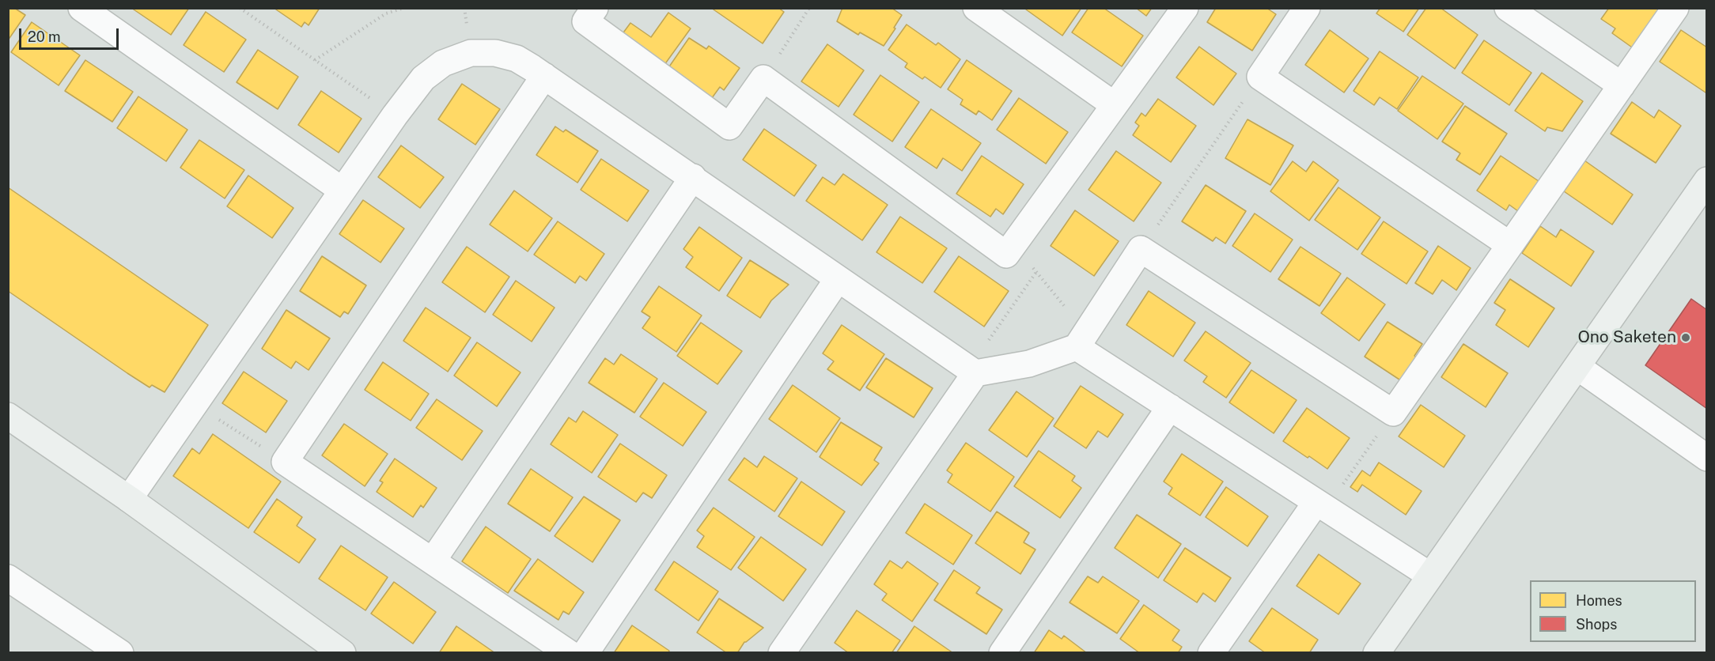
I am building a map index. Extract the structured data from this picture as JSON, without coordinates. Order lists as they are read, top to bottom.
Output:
{
  "places": ["Ono Saketen"],
  "legend": ["Homes", "Shops"],
  "scale_bar": "20 m"
}
